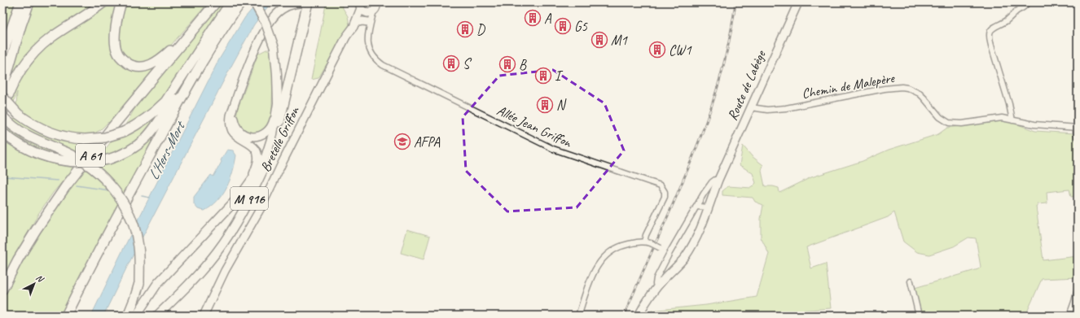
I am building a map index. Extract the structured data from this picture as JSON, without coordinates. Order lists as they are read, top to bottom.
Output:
{
  "streets": {
    "highway": ["A 61", "M 916"],
    "main road": ["Route de Labège", "Bretelle Griffon"],
    "street": ["Chemin de Malepère", "Allée Jean Griffon"]
  },
  "crossings": [
    ["Route de Labège", "Chemin de Malepère"],
    ["Allée Jean Griffon", "Bretelle Griffon"]
  ],
  "water": ["L'Hers-Mort"],
  "places": {
    "building": [
      "A",
      "G5",
      "D",
      "M1",
      "CW1",
      "S",
      "B",
      "I",
      "N"
    ],
    "school or university": ["AFPA"]
  },
  "north": "top right"
}
